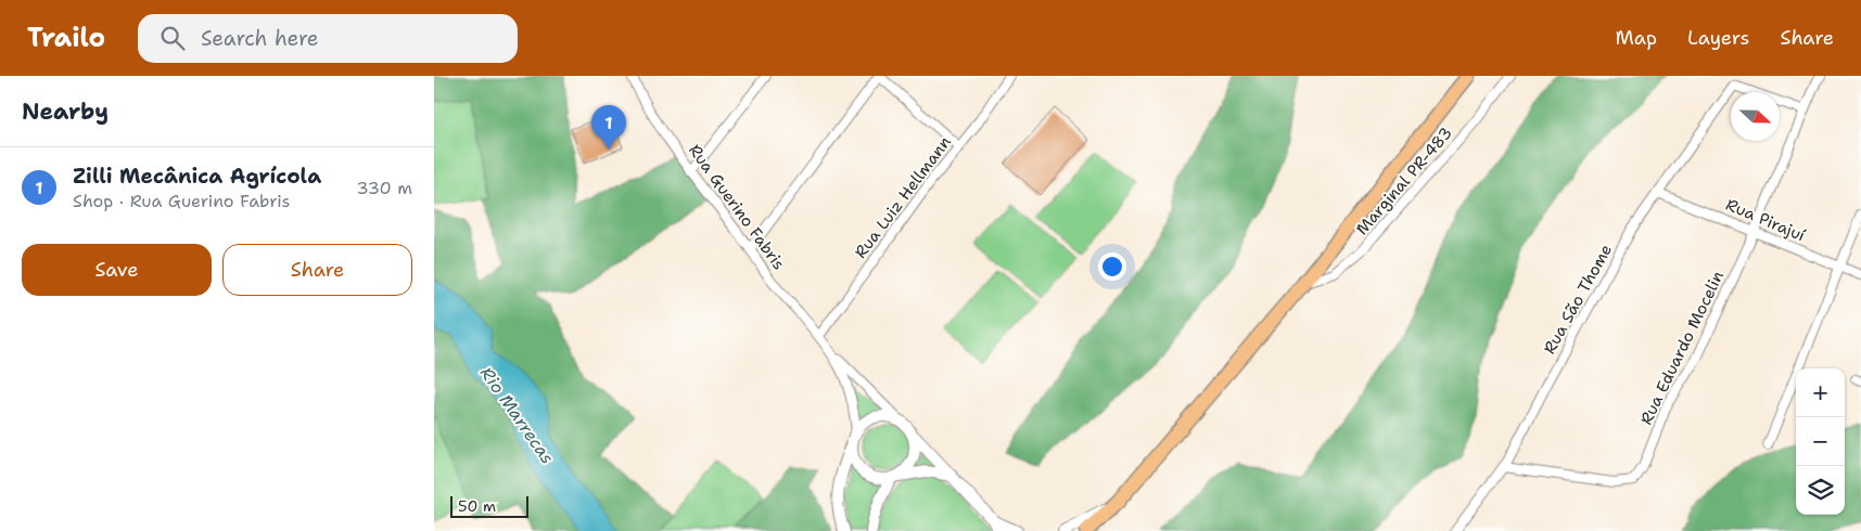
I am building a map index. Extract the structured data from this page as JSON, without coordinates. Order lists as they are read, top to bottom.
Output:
{
  "streets": {
    "street": [
      "Marginal PR-483",
      "Rua Luiz Hellmann",
      "Rua Guerino Fabris",
      "Rua Pirajuí",
      "Rua São Thome",
      "Rua Eduardo Mocelin"
    ]
  },
  "crossings": [
    ["Rua Luiz Hellmann", "Rua Guerino Fabris"],
    ["Rua Pirajuí", "Rua São Thome"],
    ["Rua Pirajuí", "Rua Eduardo Mocelin"],
    ["Rua São Thome", "Rua Eduardo Mocelin"]
  ],
  "water": ["Rio Marrecas"],
  "scale_bar": "50 m",
  "north": "right",
  "page": {
    "header": "Trailo",
    "search": "Search here",
    "nav": ["Map", "Layers", "Share"],
    "heading": "Nearby",
    "pins": "1",
    "list": [
      {
        "mark": "1",
        "name": "Zilli Mecânica Agrícola",
        "note": "Shop · Rua Guerino Fabris",
        "value": "330 m"
      }
    ],
    "buttons": ["Save", "Share"],
    "map_buttons": ["+", "−"],
    "scale": "50 m"
  }
}
